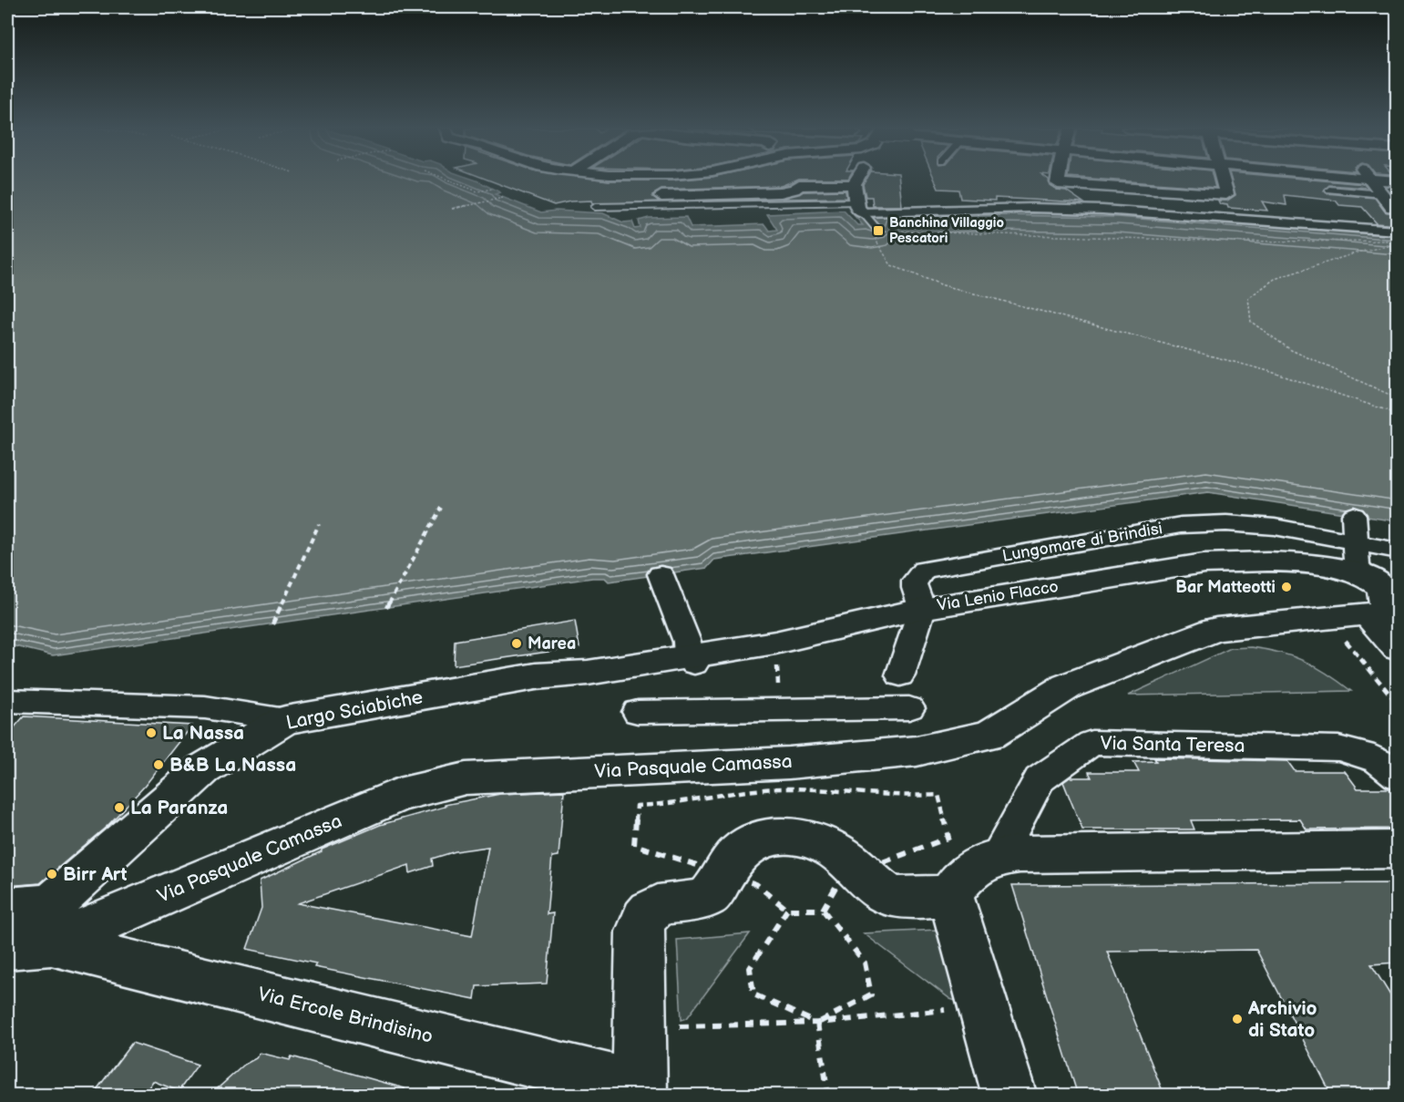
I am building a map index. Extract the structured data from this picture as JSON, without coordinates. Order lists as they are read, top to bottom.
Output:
{
  "streets": {
    "street": [
      "Lungomare di Brindisi",
      "Via Lenio Flacco",
      "Largo Sciabiche",
      "Via Santa Teresa",
      "Via Pasquale Camassa",
      "Via Ercole Brindisino"
    ]
  },
  "crossings": [
    ["Lungomare di Brindisi", "Via Lenio Flacco"],
    ["Via Lenio Flacco", "Largo Sciabiche"],
    ["Via Lenio Flacco", "Via Pasquale Camassa"],
    ["Largo Sciabiche", "Via Pasquale Camassa"],
    ["Largo Sciabiche", "Via Ercole Brindisino"],
    ["Via Pasquale Camassa", "Via Ercole Brindisino"]
  ],
  "places": {
    "transit": ["Banchina Villaggio Pescatori"],
    "other": [
      "Bar Matteotti",
      "Marea",
      "La Nassa",
      "B&B La Nassa",
      "La Paranza",
      "Birr Art",
      "Archivio di Stato"
    ]
  }
}
